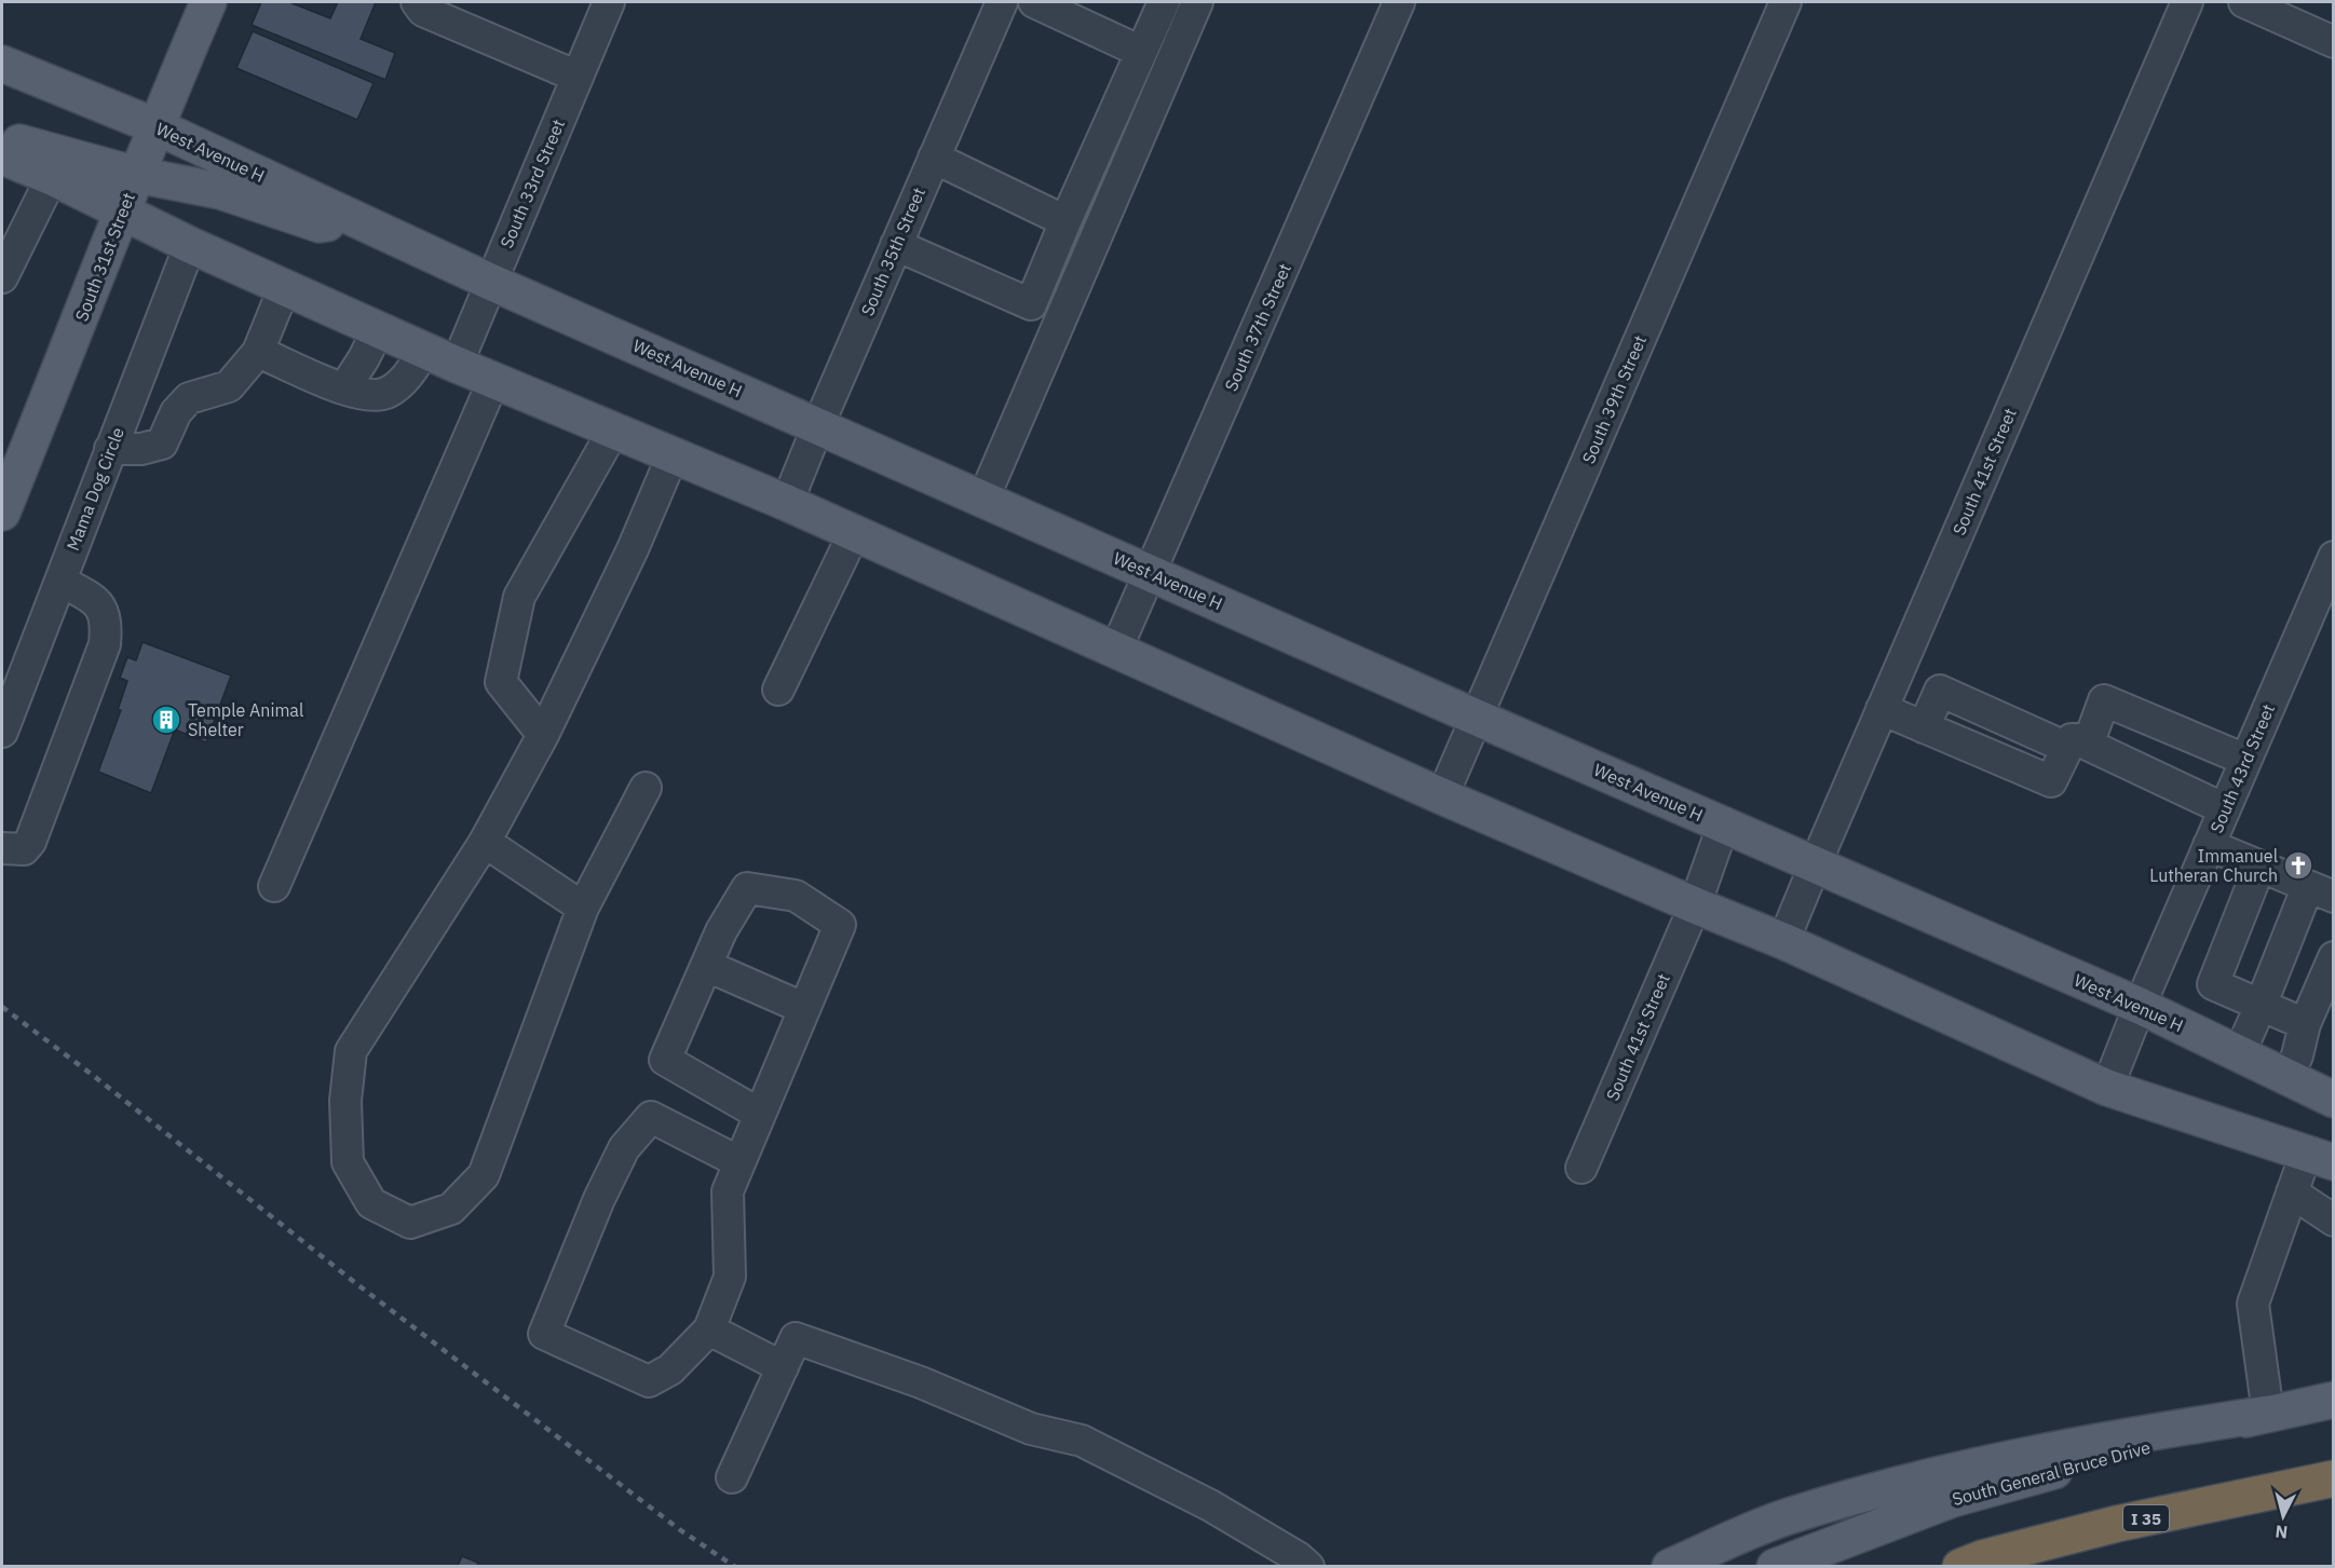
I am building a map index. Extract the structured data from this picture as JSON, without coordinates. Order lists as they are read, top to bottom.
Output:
{
  "streets": {
    "highway": ["I 35"],
    "main road": ["West Avenue H", "South 31st Street", "South General Bruce Drive"],
    "street": [
      "South 33rd Street",
      "South 35th Street",
      "South 37th Street",
      "South 39th Street",
      "South 41st Street",
      "Mama Dog Circle",
      "South 43rd Street"
    ]
  },
  "crossings": [
    ["West Avenue H", "South 33rd Street"],
    ["West Avenue H", "South 35th Street"],
    ["West Avenue H", "South 31st Street"],
    ["West Avenue H", "South 37th Street"],
    ["West Avenue H", "South 39th Street"],
    ["West Avenue H", "South 41st Street"],
    ["West Avenue H", "South 43rd Street"]
  ],
  "places": {
    "building": ["Temple Animal Shelter"],
    "church": ["Immanuel Lutheran Church"]
  },
  "north": "bottom"
}
